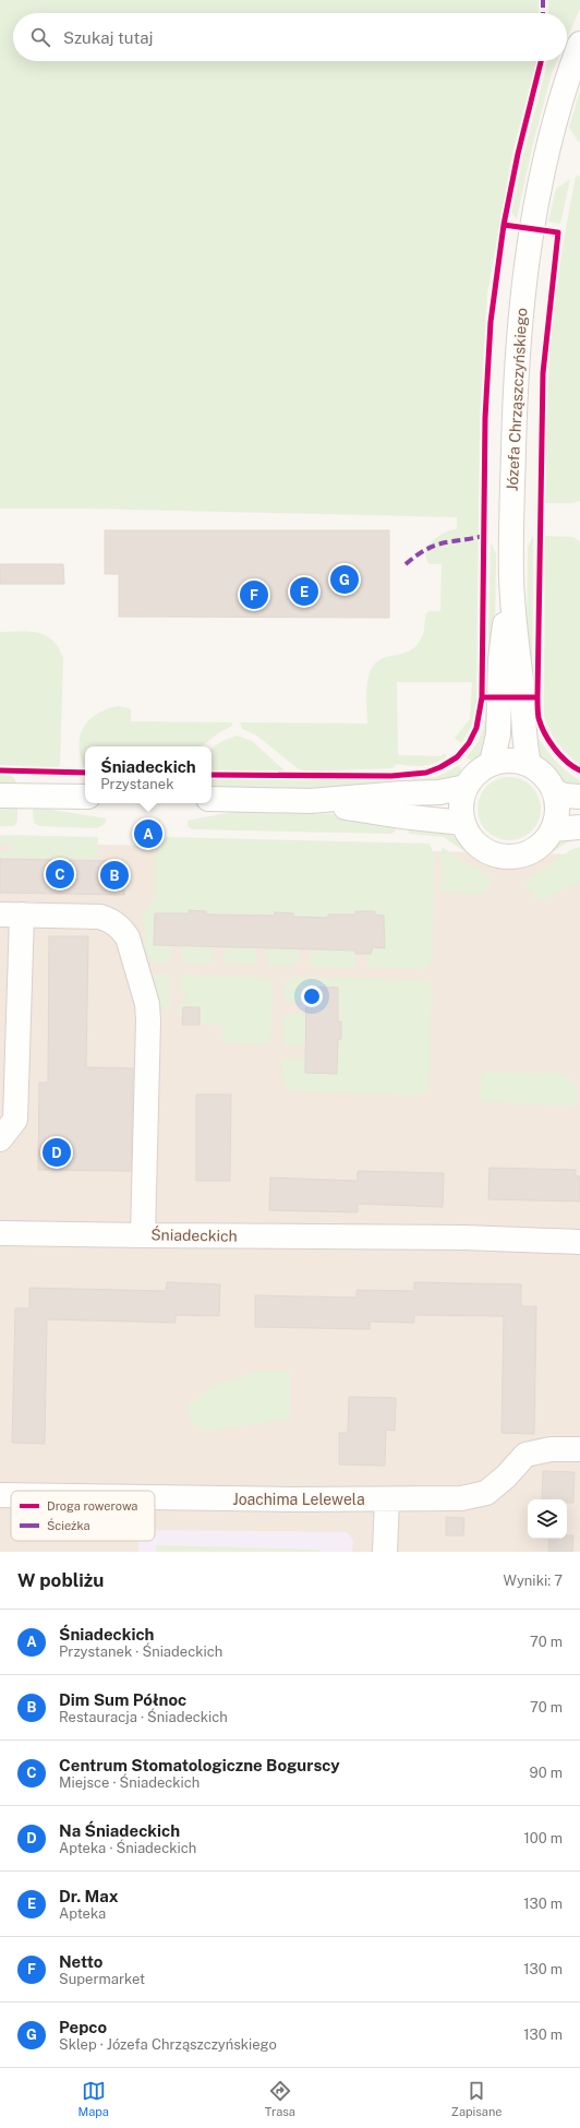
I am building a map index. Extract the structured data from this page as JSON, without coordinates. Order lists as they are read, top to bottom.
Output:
{
  "streets": {
    "street": ["Józefa Chrząszczyńskiego", "Śniadeckich", "Joachima Lelewela"]
  },
  "legend": ["Droga rowerowa", "Ścieżka"],
  "page": {
    "search": "Szukaj tutaj",
    "pins": [
      "G",
      "E",
      "F",
      "A",
      "C",
      "B",
      "D"
    ],
    "popup": ["Śniadeckich", "Przystanek"],
    "heading": ["W pobliżu", "Wyniki: 7"],
    "list": [
      {
        "mark": "A",
        "name": "Śniadeckich",
        "note": "Przystanek · Śniadeckich",
        "value": "70 m"
      },
      {
        "mark": "B",
        "name": "Dim Sum Północ",
        "note": "Restauracja · Śniadeckich",
        "value": "70 m"
      },
      {
        "mark": "C",
        "name": "Centrum Stomatologiczne Bogurscy",
        "note": "Miejsce · Śniadeckich",
        "value": "90 m"
      },
      {
        "mark": "D",
        "name": "Na Śniadeckich",
        "note": "Apteka · Śniadeckich",
        "value": "100 m"
      },
      {
        "mark": "E",
        "name": "Dr. Max",
        "note": "Apteka",
        "value": "130 m"
      },
      {
        "mark": "F",
        "name": "Netto",
        "note": "Supermarket",
        "value": "130 m"
      },
      {
        "mark": "G",
        "name": "Pepco",
        "note": "Sklep · Józefa Chrząszczyńskiego",
        "value": "130 m"
      }
    ],
    "nav": ["Mapa", "Trasa", "Zapisane"]
  }
}
